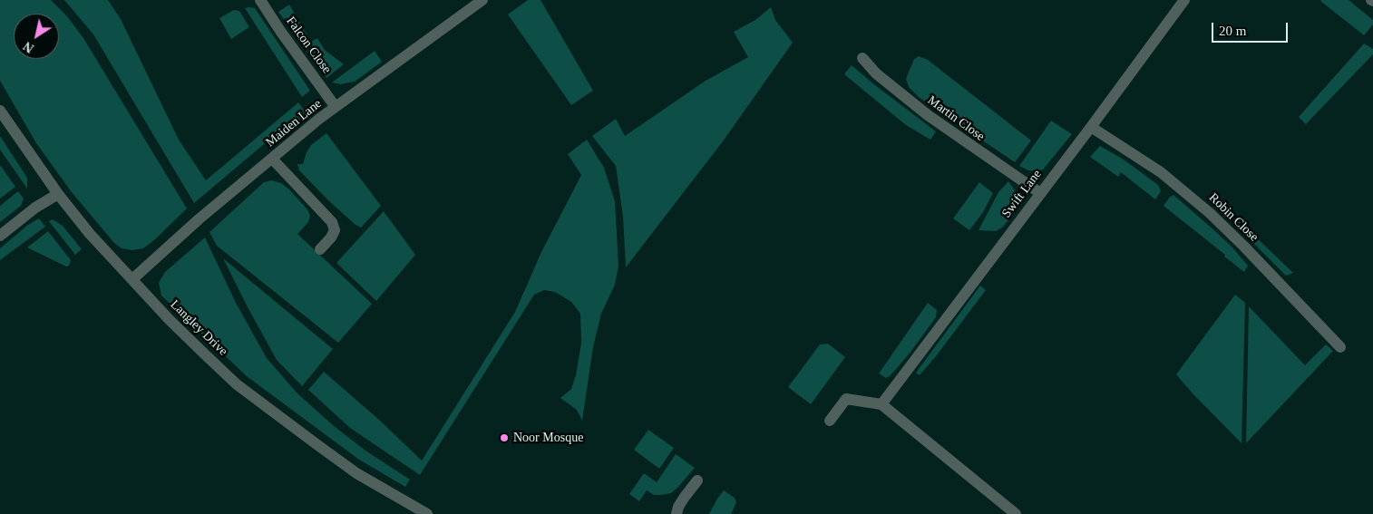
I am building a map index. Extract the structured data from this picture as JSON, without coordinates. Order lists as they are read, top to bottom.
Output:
{
  "streets": {
    "street": [
      "Falcon Close",
      "Martin Close",
      "Maiden Lane",
      "Swift Lane",
      "Robin Close",
      "Langley Drive"
    ]
  },
  "crossings": [
    ["Falcon Close", "Maiden Lane"],
    ["Martin Close", "Swift Lane"],
    ["Maiden Lane", "Langley Drive"],
    ["Swift Lane", "Robin Close"]
  ],
  "places": ["Noor Mosque"],
  "scale_bar": "20 m",
  "north": "bottom left"
}
